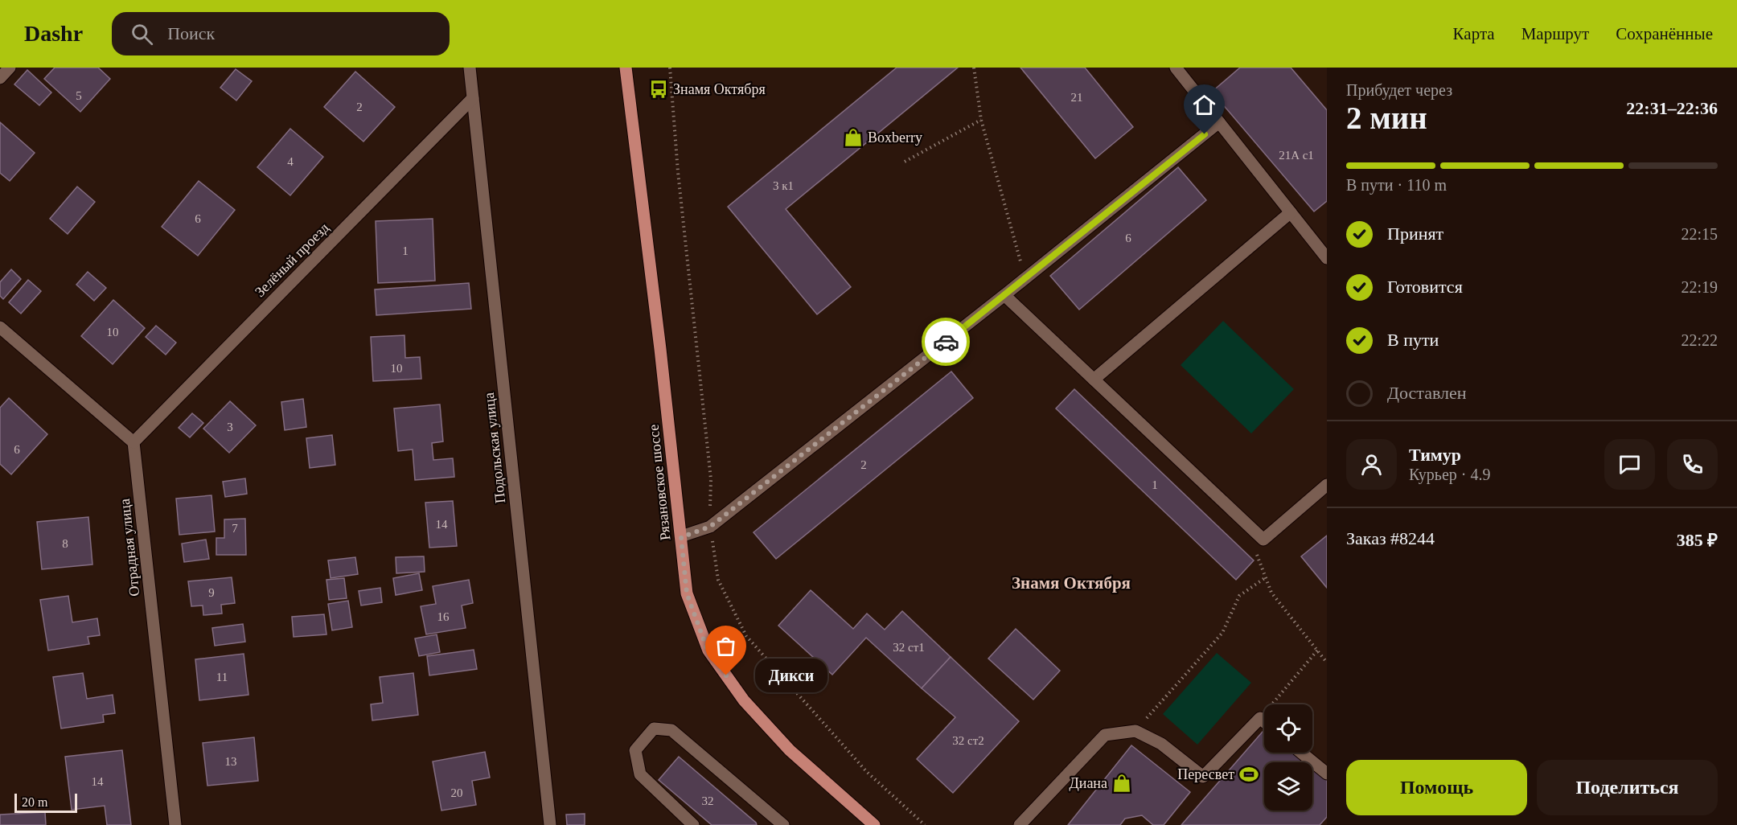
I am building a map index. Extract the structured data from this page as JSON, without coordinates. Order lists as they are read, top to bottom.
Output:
{
  "streets": {
    "main road": ["Рязановское шоссе"],
    "street": ["Зелёный проезд", "Подольская улица", "Отрадная улица"]
  },
  "crossings": [
    ["Зелёный проезд", "Подольская улица"],
    ["Зелёный проезд", "Отрадная улица"]
  ],
  "districts": ["Знамя Октября"],
  "places": {
    "bus stop": ["Знамя Октября"],
    "shop": ["Boxberry", "Диана"],
    "other": ["Дикси"],
    "sports": ["Пересвет"]
  },
  "house_numbers": [
    "5",
    "21",
    "2",
    "21А с1",
    "4",
    "3 к1",
    "6",
    "6",
    "1",
    "10",
    "10",
    "3",
    "6",
    "2",
    "1",
    "14",
    "7",
    "8",
    "9",
    "16",
    "32 ст1",
    "11",
    "32 ст2",
    "13",
    "14",
    "20",
    "32"
  ],
  "scale_bar": "20 m",
  "page": {
    "header": "Dashr",
    "search": "Поиск",
    "nav": ["Карта", "Маршрут", "Сохранённые"],
    "heading": ["2 мин", "Прибудет через", "22:31–22:36"],
    "panel": [
      "Тимур",
      "Курьер · 4.9",
      "Заказ #8244",
      "385 ₽"
    ],
    "bar": "В пути · 110 m",
    "list": [
      ["Принят", "22:15"],
      ["Готовится", "22:19"],
      ["В пути", "22:22"],
      "Доставлен"
    ],
    "bubble": "Дикси",
    "buttons": ["Помощь", "Поделиться"],
    "scale": "20 m"
  }
}
